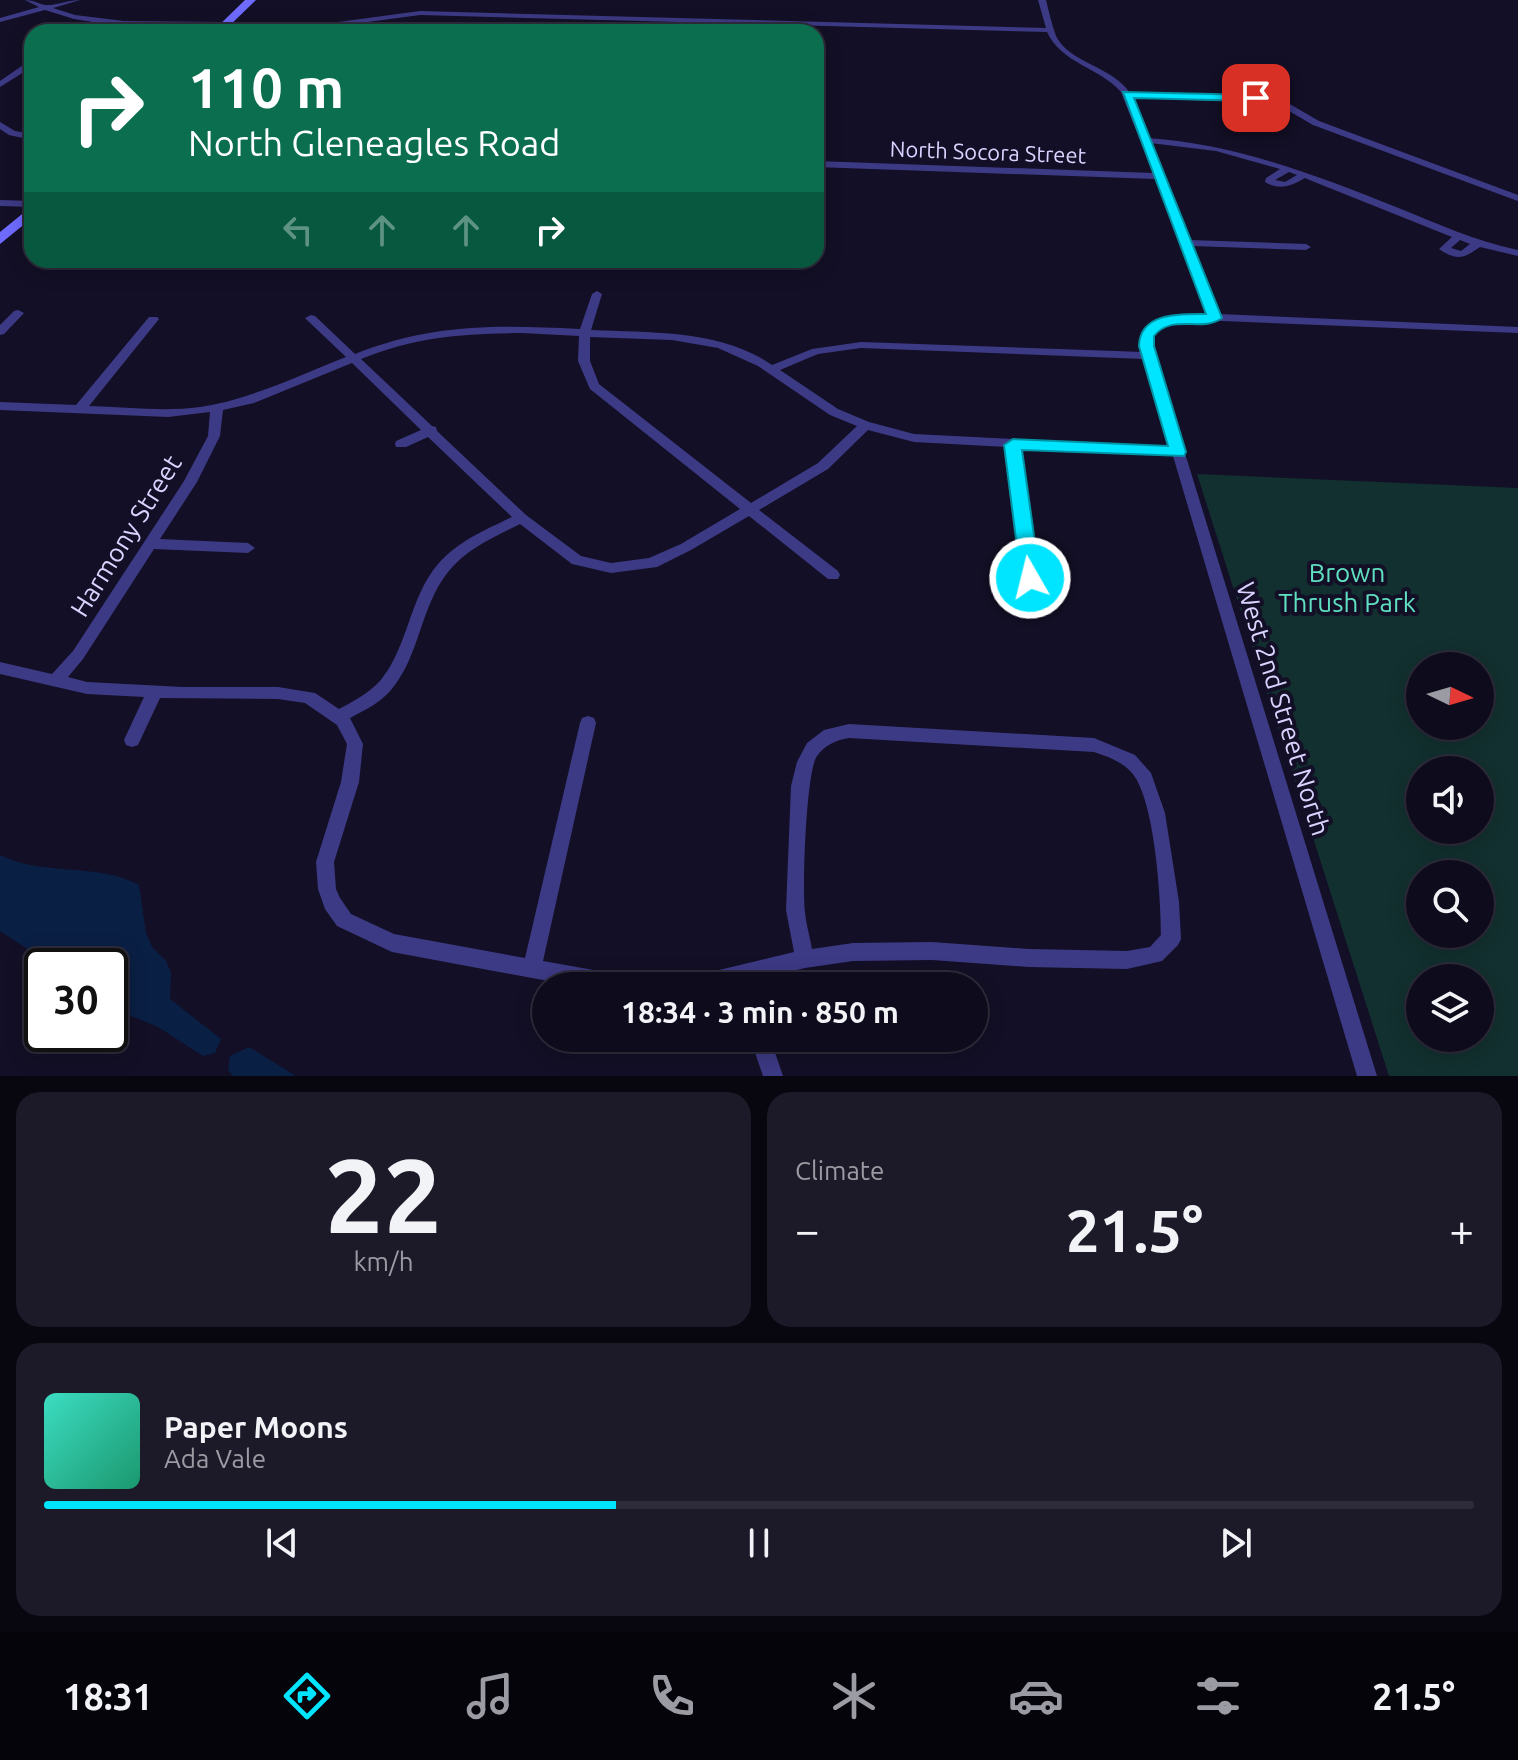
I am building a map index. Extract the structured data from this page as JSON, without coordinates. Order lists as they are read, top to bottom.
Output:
{
  "streets": {
    "street": ["North Socora Street", "Harmony Street", "West 2nd Street North"]
  },
  "parks": ["Brown Thrush Park"],
  "north": "right",
  "page": {
    "turn": ["110 m", "North Gleneagles Road"],
    "limit": "30",
    "trip": "18:34 · 3 min · 850 m",
    "tile": [
      ["22", "km/h"],
      "Climate"
    ],
    "heat": ["−", "21.5°", "+"],
    "song": ["Paper Moons", "Ada Vale"],
    "tabs": ["18:31", "21.5°"]
  }
}
